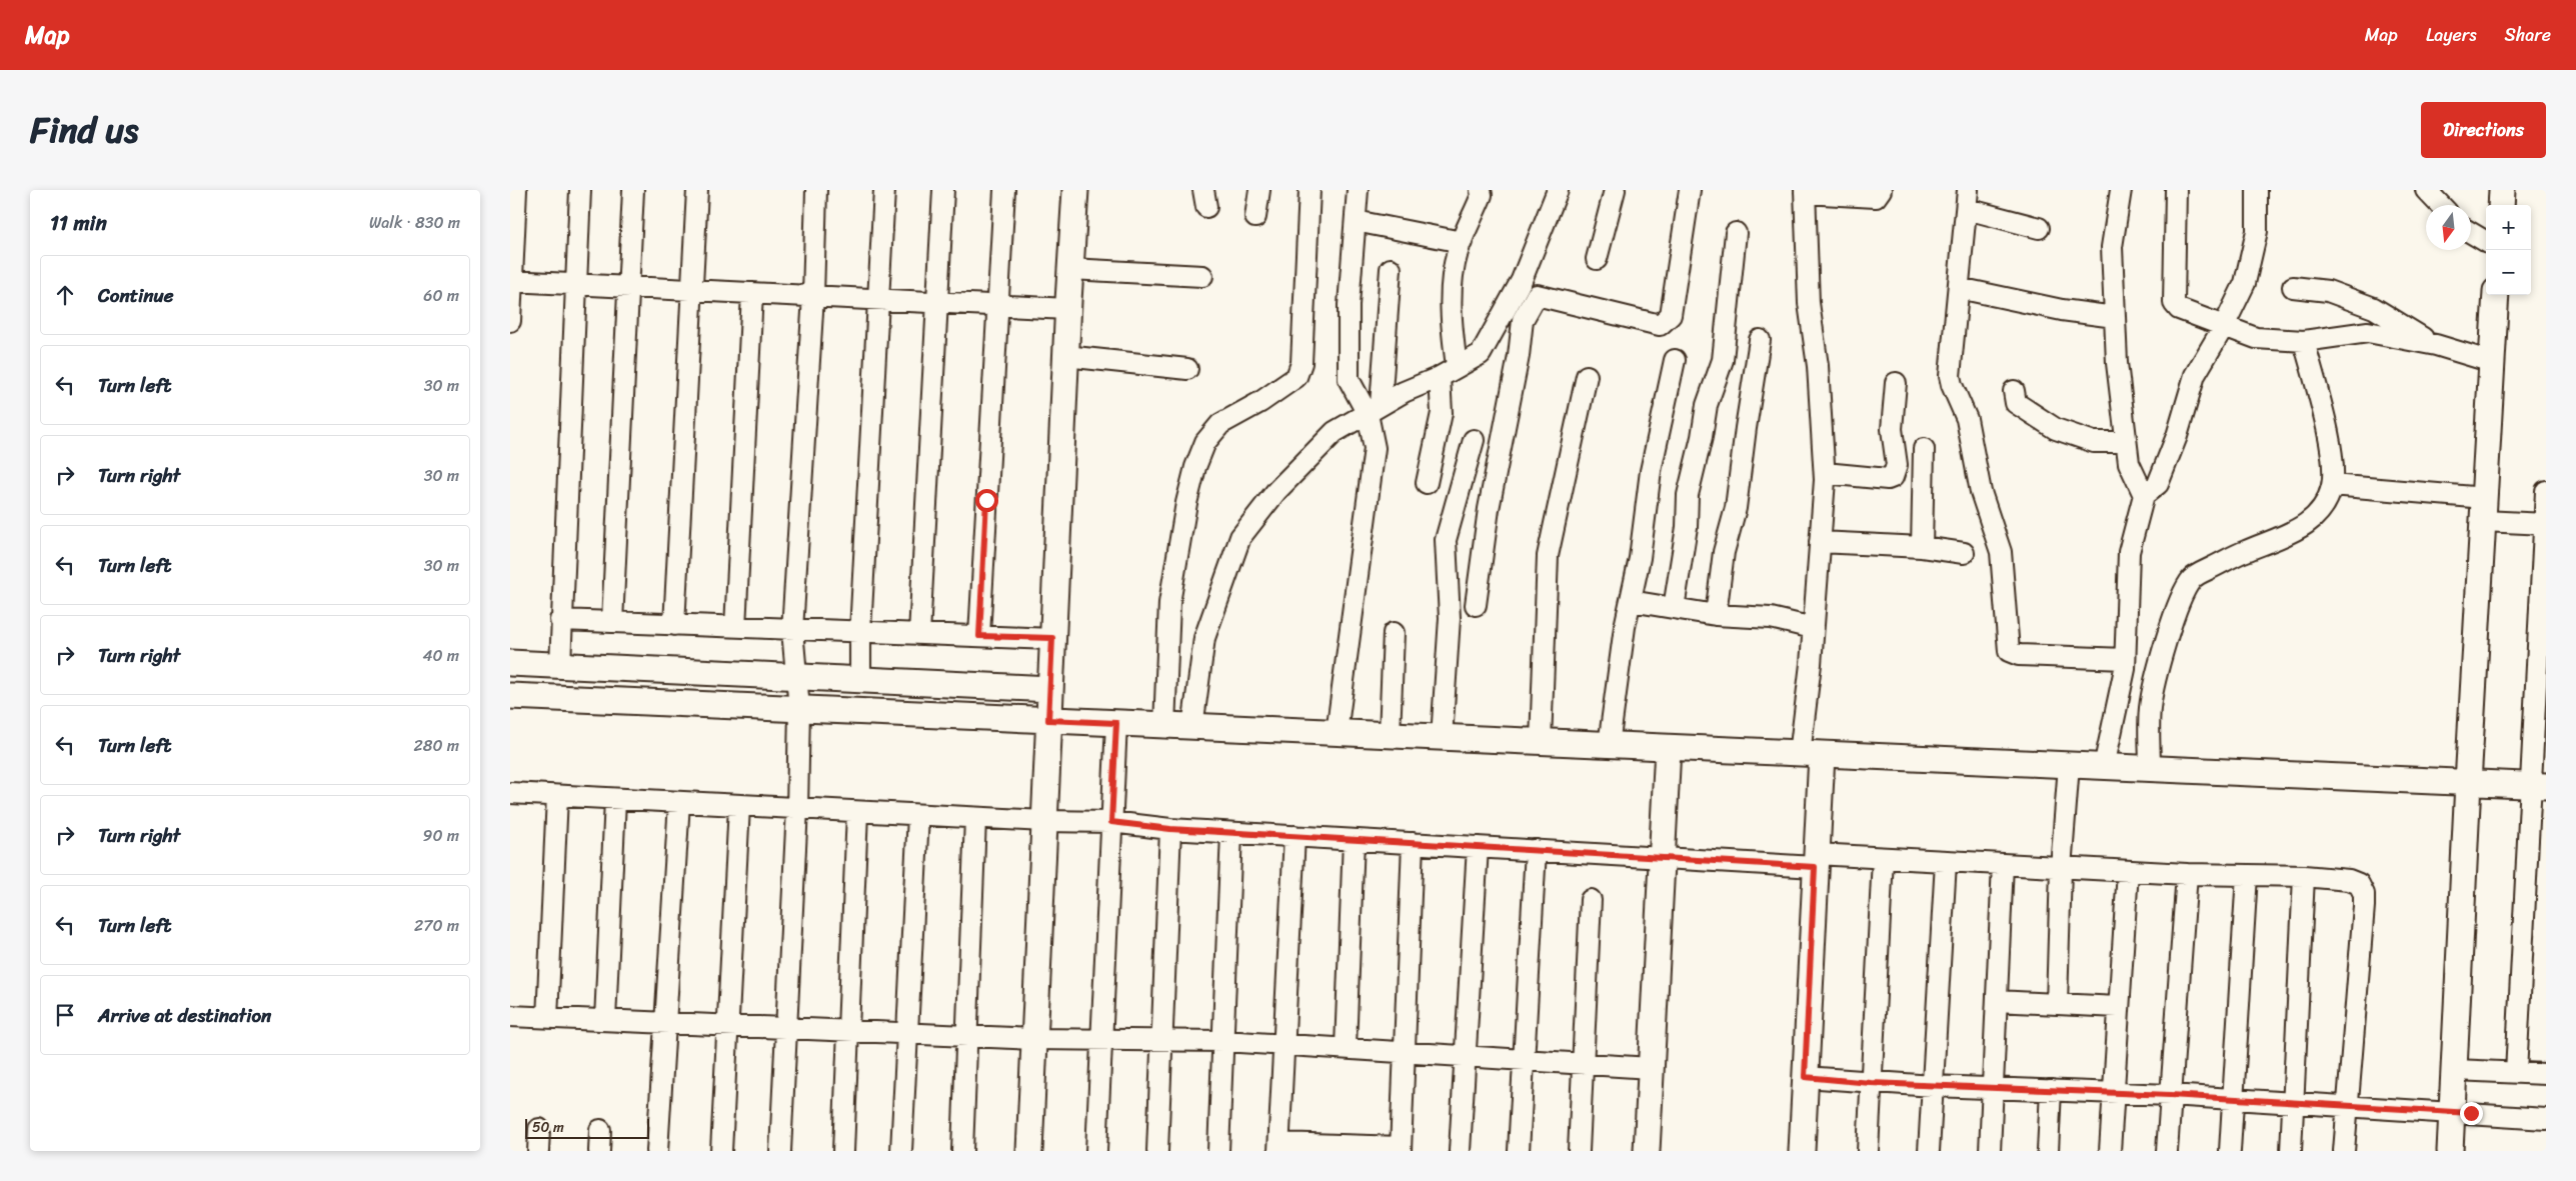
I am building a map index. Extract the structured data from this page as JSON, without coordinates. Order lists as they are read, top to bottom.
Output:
{
  "scale_bar": "50 m",
  "north": "bottom",
  "page": {
    "header": "Map",
    "nav": ["Map", "Layers", "Share"],
    "title": "Find us",
    "buttons": "Directions",
    "heading": ["11 min", "Walk · 830 m"],
    "map_buttons": ["+", "−"],
    "list": [
      ["Continue", "60 m"],
      ["Turn left", "30 m"],
      ["Turn right", "30 m"],
      ["Turn left", "30 m"],
      ["Turn right", "40 m"],
      ["Turn left", "280 m"],
      ["Turn right", "90 m"],
      ["Turn left", "270 m"],
      "Arrive at destination"
    ],
    "scale": "50 m"
  }
}
